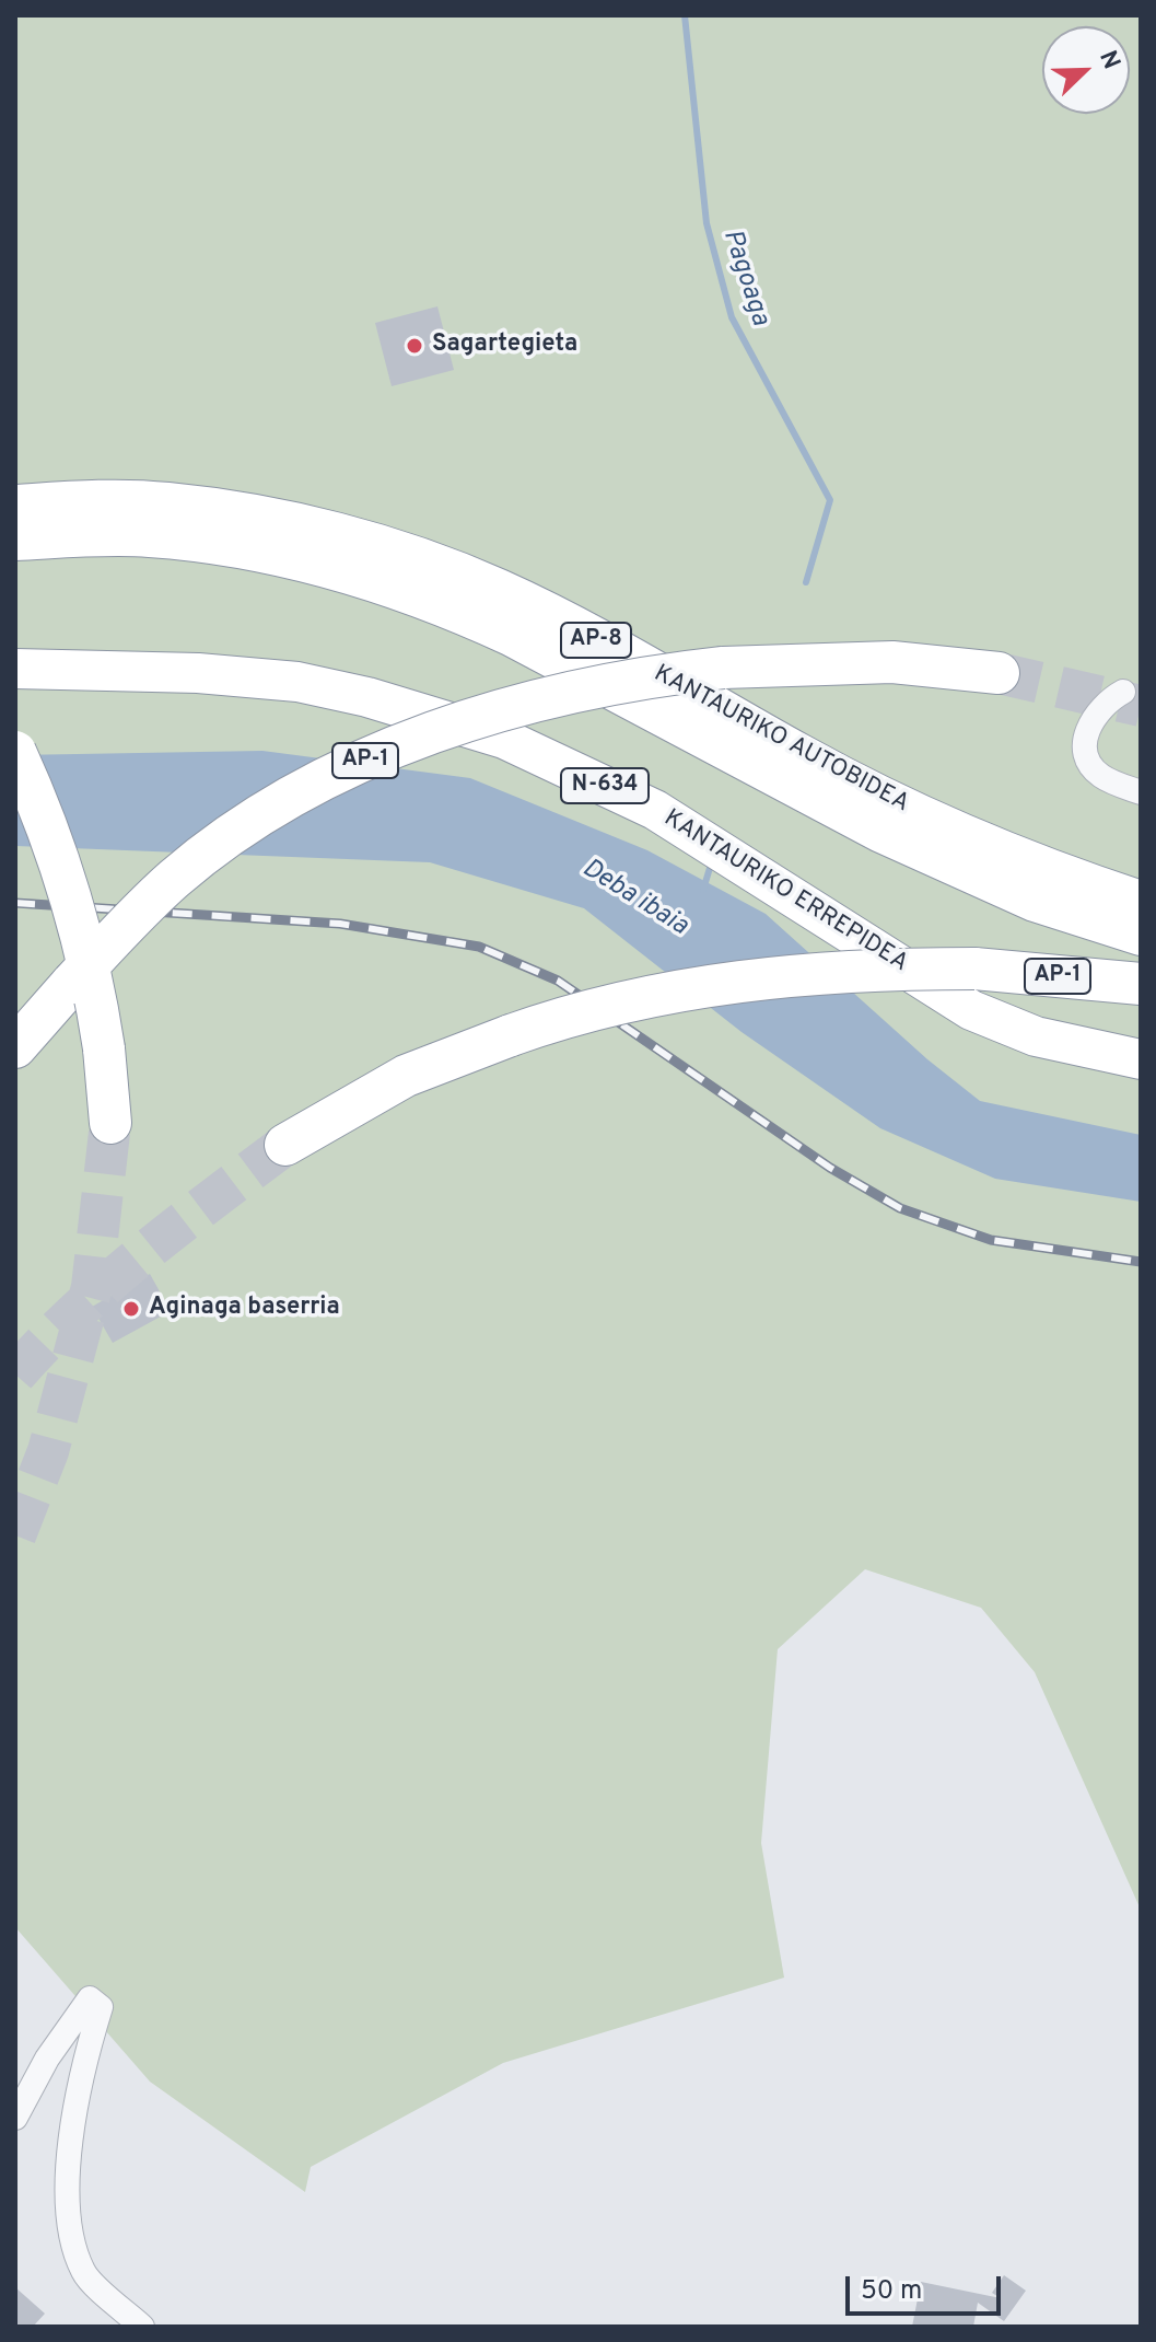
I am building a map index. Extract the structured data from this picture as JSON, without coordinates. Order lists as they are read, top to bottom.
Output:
{
  "streets": {
    "highway": [
      "AP-8",
      "KANTAURIKO AUTOBIDEA",
      "AP-1",
      "N-634",
      "KANTAURIKO ERREPIDEA"
    ]
  },
  "water": ["Pagoaga", "Deba ibaia"],
  "places": ["Sagartegieta", "Aginaga baserria"],
  "scale_bar": "50 m",
  "north": "top right"
}
